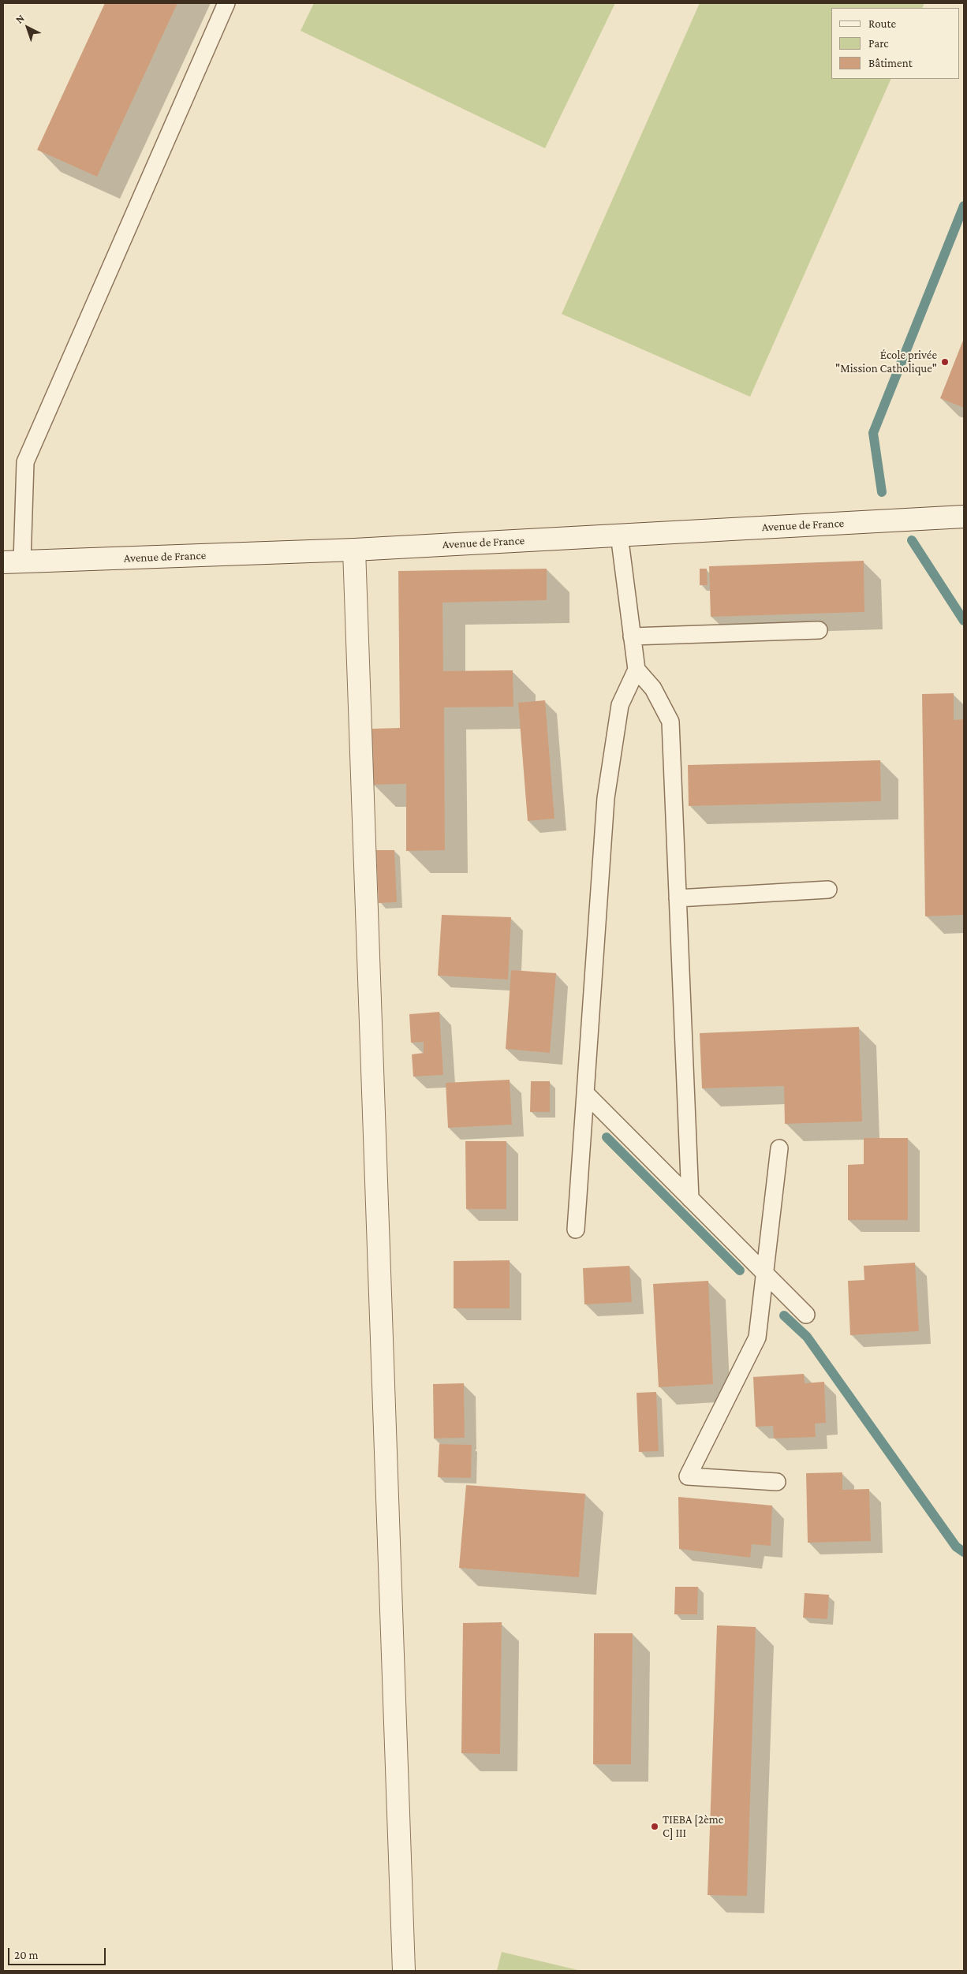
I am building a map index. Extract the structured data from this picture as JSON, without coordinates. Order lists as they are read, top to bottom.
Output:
{
  "streets": {
    "street": ["Avenue de France"]
  },
  "places": ["École privée \"Mission Catholique\"", "TIEBA [2ème C] III"],
  "legend": ["Route", "Parc", "Bâtiment"],
  "scale_bar": "20 m",
  "north": "top left"
}
